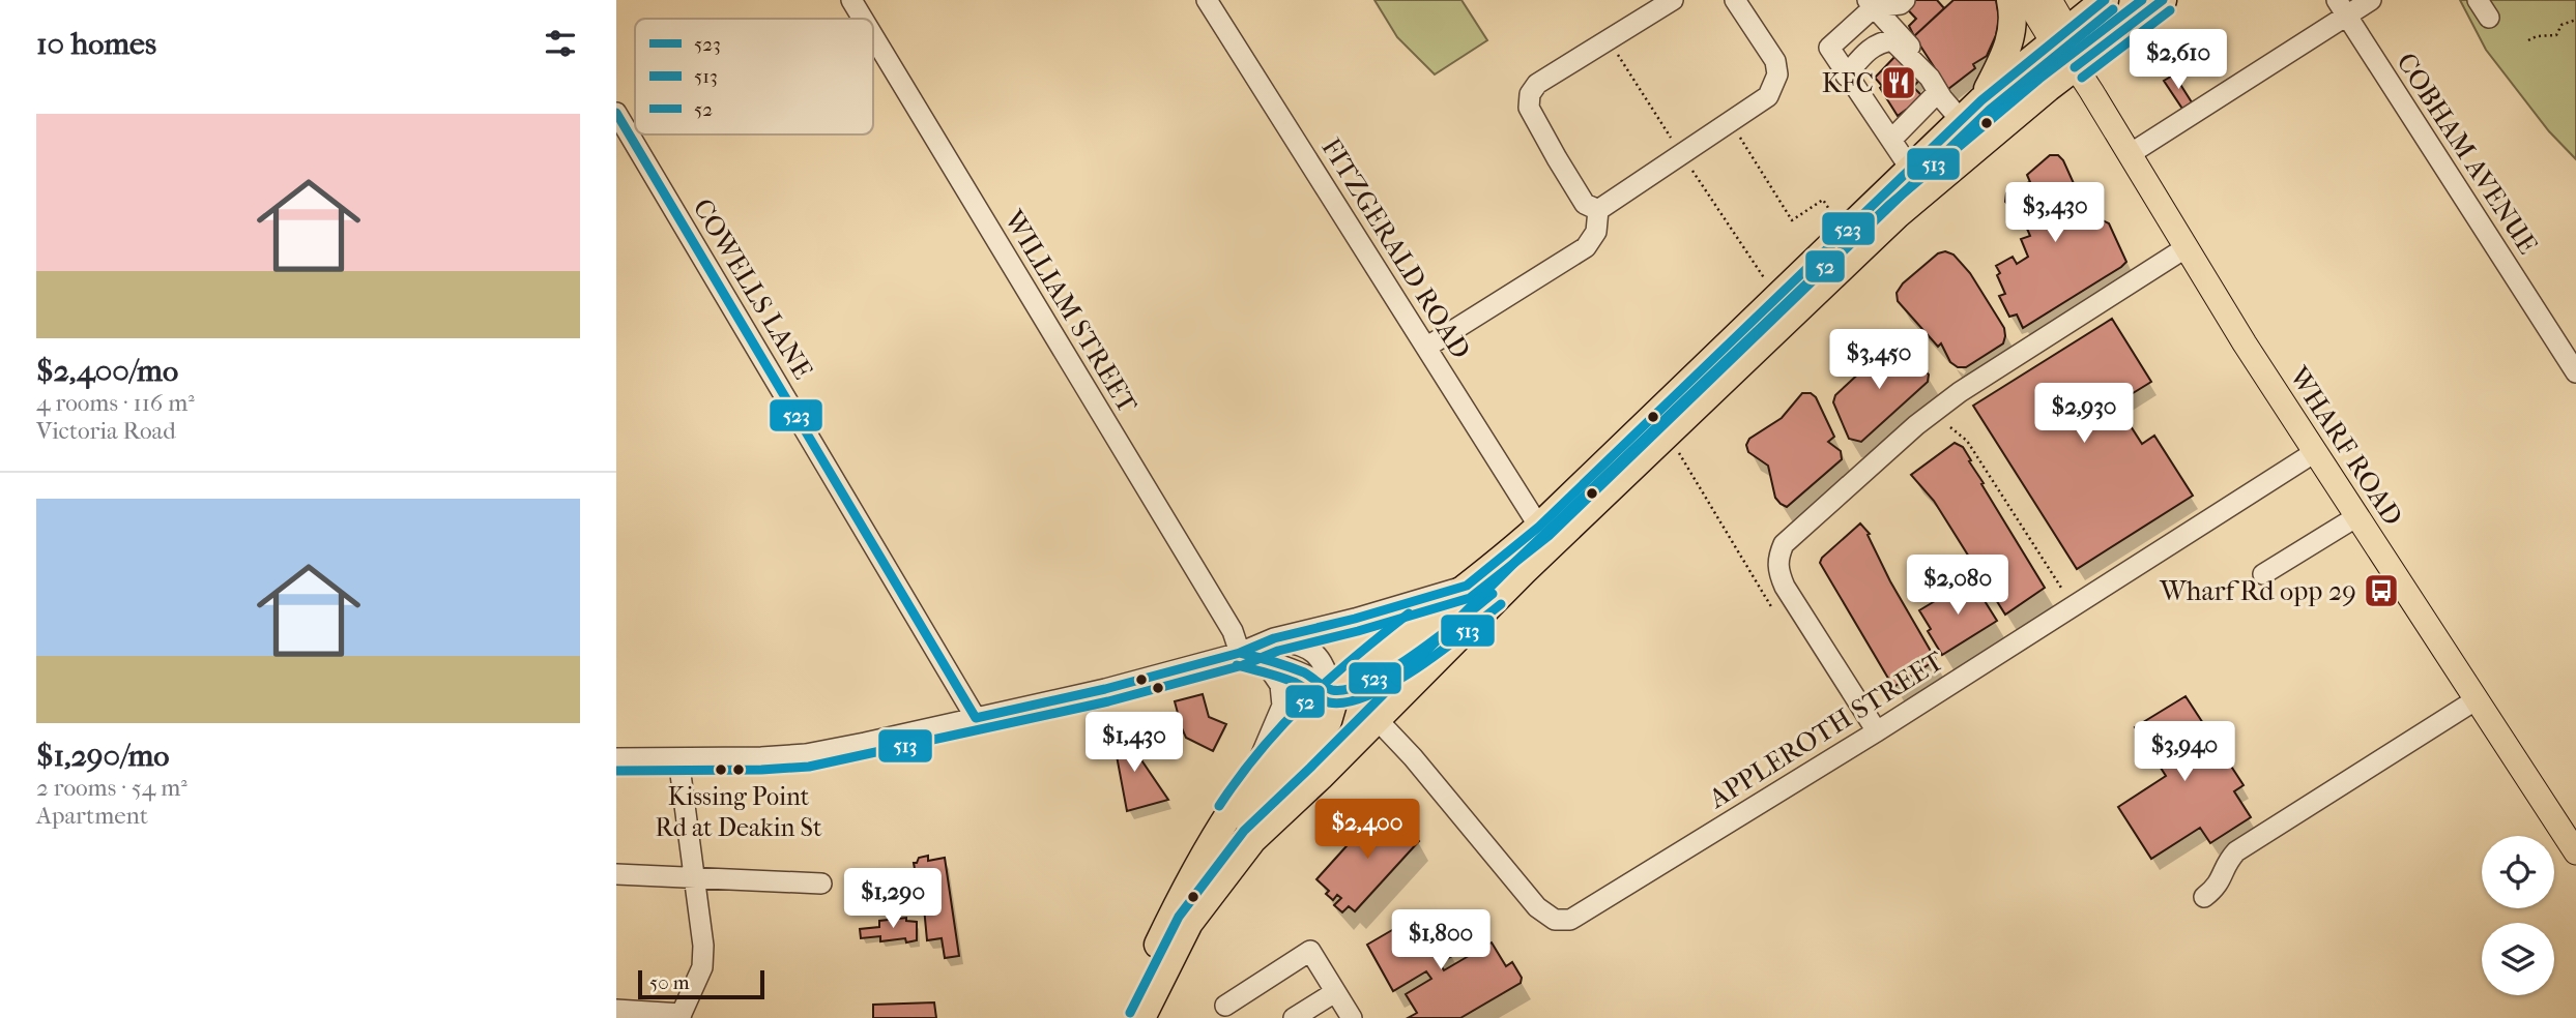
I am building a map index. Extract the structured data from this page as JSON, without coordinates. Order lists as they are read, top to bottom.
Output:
{
  "streets": {
    "main road": ["WHARF ROAD"],
    "street": [
      "COBHAM AVENUE",
      "FITZGERALD ROAD",
      "COWELLS LANE",
      "WILLIAM STREET",
      "APPLEROTH STREET"
    ]
  },
  "crossings": [
    ["WHARF ROAD", "APPLEROTH STREET"]
  ],
  "places": {
    "restaurant": ["KFC"],
    "bus stop": ["Wharf Rd opp 29"],
    "other": ["Kissing Point Rd at Deakin St"]
  },
  "lines": ["transit line 523", "transit line 52", "transit line 513"],
  "legend": ["523", "513", "52"],
  "scale_bar": "50 m",
  "page": {
    "heading": "10 homes",
    "price": [
      "$2,610",
      "$3,430",
      "$3,450",
      "$2,930",
      "$2,080",
      "$1,430",
      "$3,940",
      "$2,400",
      "$1,290",
      "$1,800"
    ],
    "list": [
      {
        "name": "$2,400/mo",
        "note": "4 rooms · 116 m² · Victoria Road"
      },
      {
        "name": "$1,290/mo",
        "note": "2 rooms · 54 m² · Apartment"
      }
    ],
    "scale": "50 m"
  }
}
